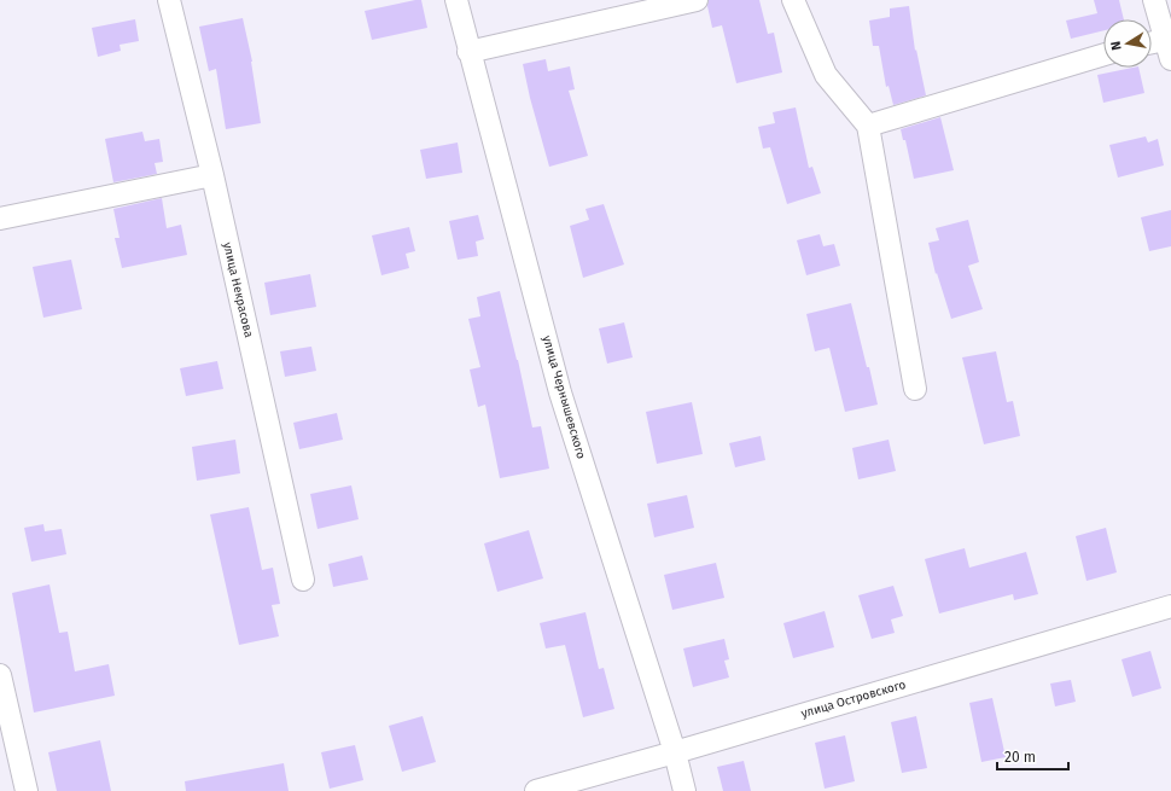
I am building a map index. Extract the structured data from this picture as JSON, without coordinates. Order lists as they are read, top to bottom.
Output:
{
  "streets": {
    "street": ["улица Некрасова", "улица Чернышевского", "улица Островского"]
  },
  "crossings": [
    ["улица Чернышевского", "улица Островского"]
  ],
  "scale_bar": "20 m",
  "north": "left"
}
